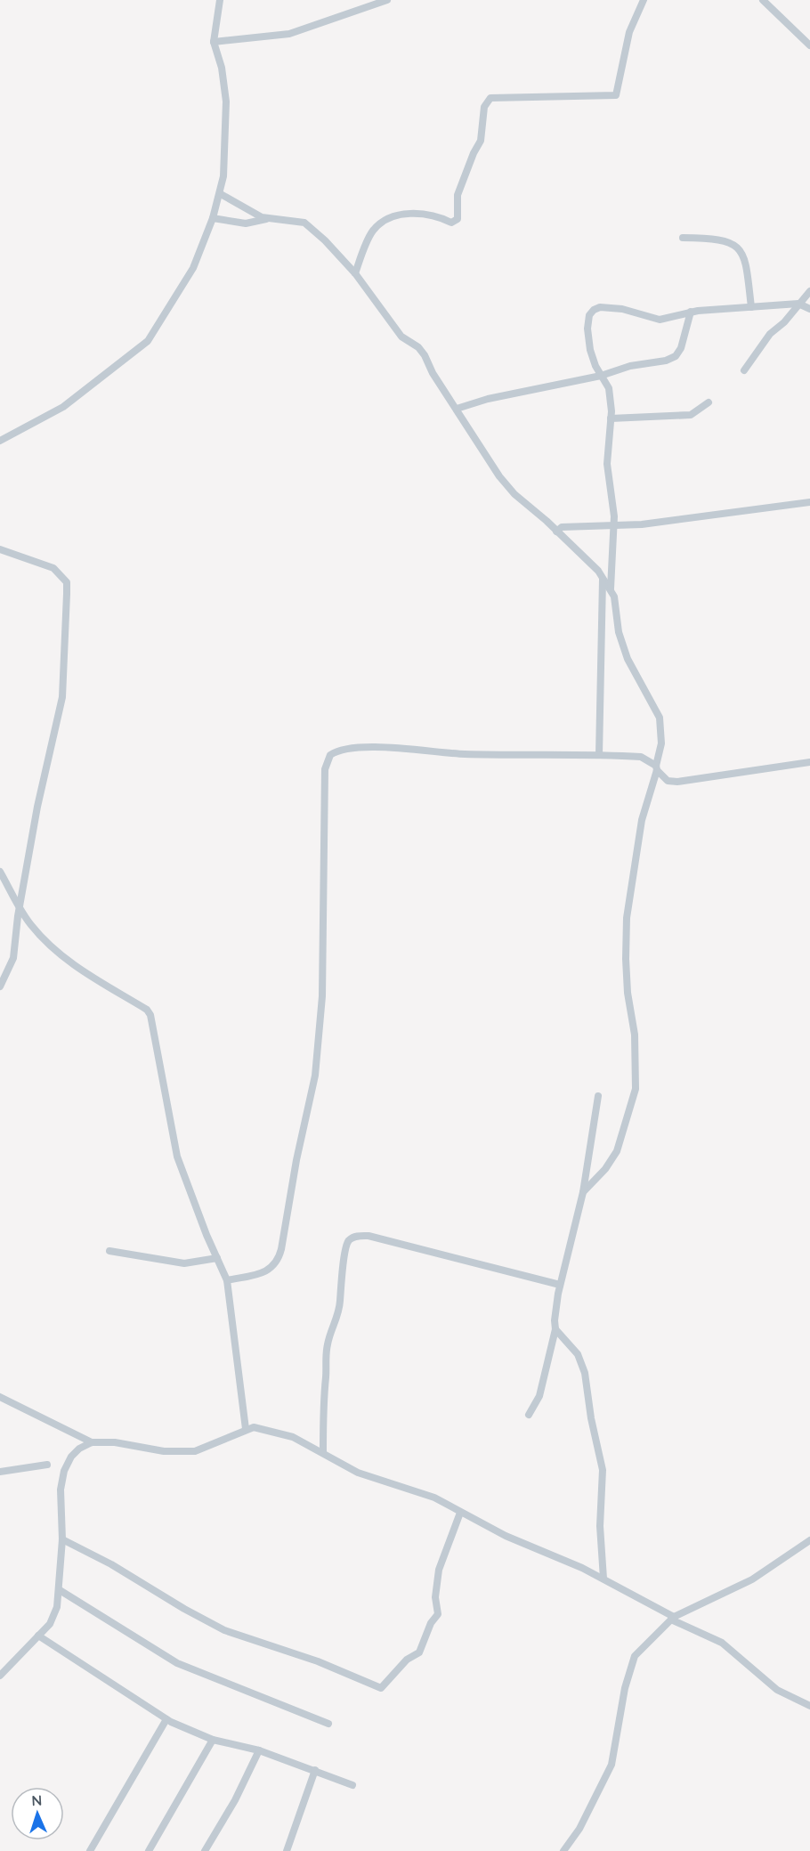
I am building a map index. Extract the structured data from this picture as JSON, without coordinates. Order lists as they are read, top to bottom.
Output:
{
  "north": "top"
}
